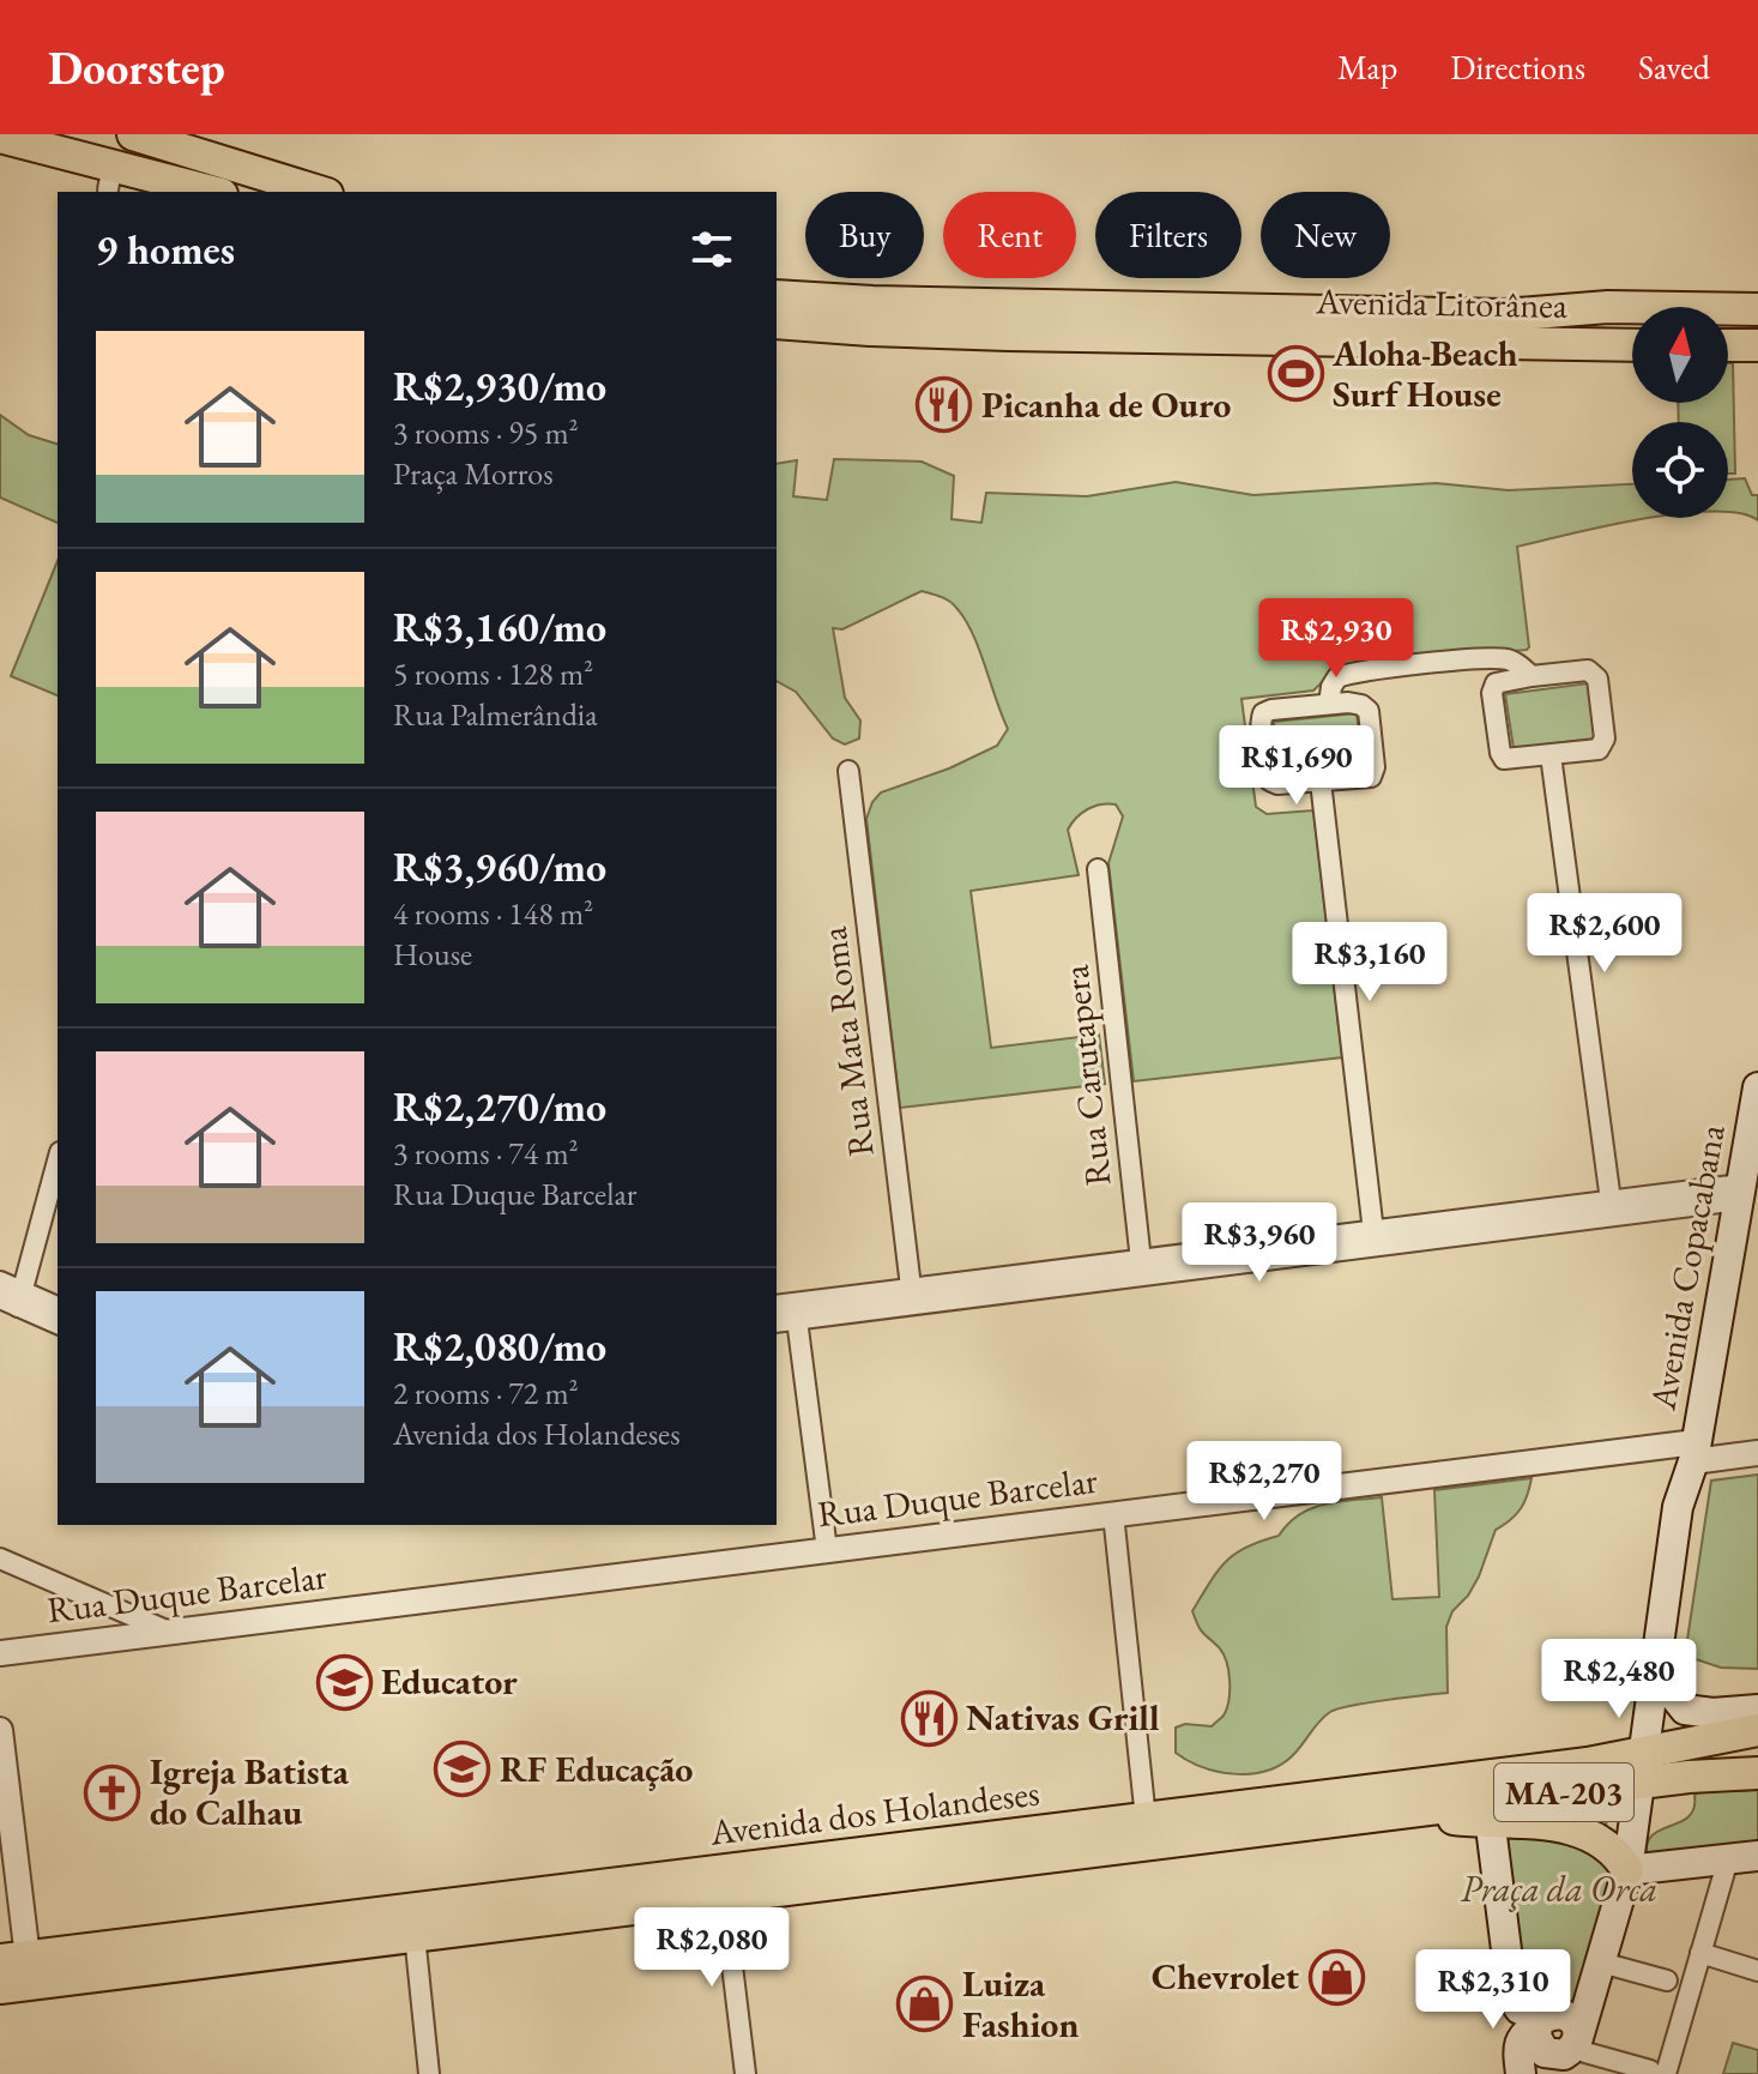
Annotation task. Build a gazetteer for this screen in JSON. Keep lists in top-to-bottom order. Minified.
{"streets":{"main road":["Avenida Litorânea","Avenida Copacabana","MA-203","Avenida dos Holandeses"],"street":["Rua Mata Roma","Rua Carutapera","Rua Duque Barcelar"]},"crossings":[["Avenida Copacabana","Rua Duque Barcelar"],["Avenida Copacabana","Avenida dos Holandeses"]],"parks":["Praça da Orca"],"places":{"sports":["Aloha Beach Surf House"],"restaurant":["Picanha de Ouro","Nativas Grill"],"school or university":["Educator","RF Educação"],"church":["Igreja Batista do Calhau"],"shop":["Chevrolet","Luiza Fashion"]},"north":"top","page":{"header":"Doorstep","nav":["Map","Directions","Saved"],"chip":["Buy","Rent","Filters","New"],"heading":"9 homes","list":[{"name":"R$2,930/mo","note":"3 rooms · 95 m² · Praça Morros"},{"name":"R$3,160/mo","note":"5 rooms · 128 m² · Rua Palmerândia"},{"name":"R$3,960/mo","note":"4 rooms · 148 m² · House"},{"name":"R$2,270/mo","note":"3 rooms · 74 m² · Rua Duque Barcelar"},{"name":"R$2,080/mo","note":"2 rooms · 72 m² · Avenida dos Holandeses"}],"price":["R$2,930","R$1,690","R$2,600","R$3,160","R$3,960","R$2,270","R$2,480","R$2,080","R$2,310"]}}
